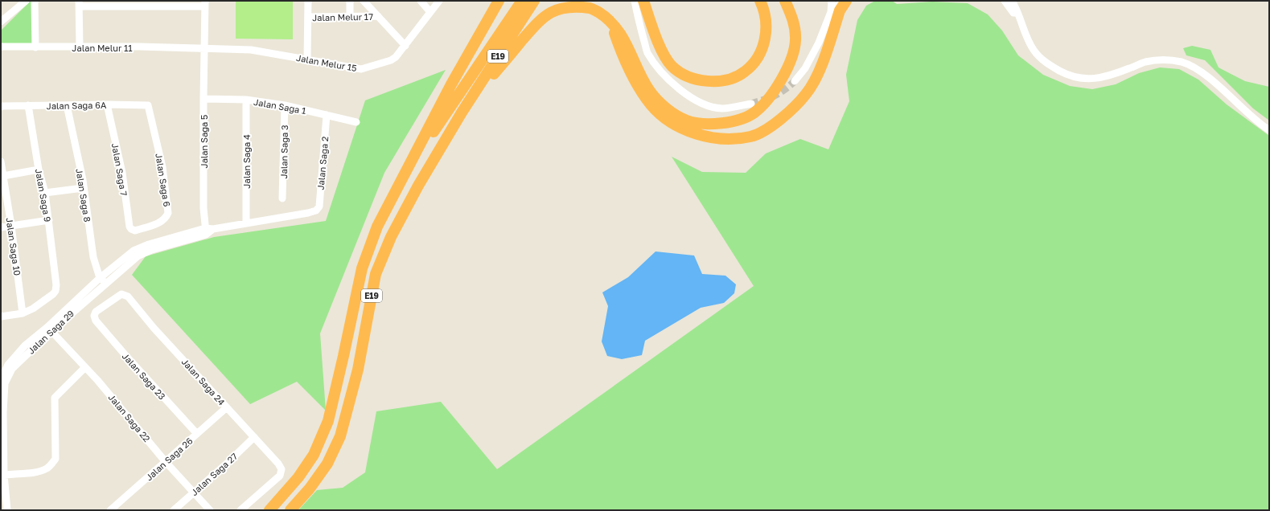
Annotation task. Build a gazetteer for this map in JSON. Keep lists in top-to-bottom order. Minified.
{"streets":{"highway":["E19"],"street":["Jalan Melur 17","Jalan Melur 11","Jalan Melur 15","Jalan Saga 6A","Jalan Saga 1","Jalan Saga 5","Jalan Saga 3","Jalan Saga 4","Jalan Saga 2","Jalan Saga 7","Jalan Saga 6","Jalan Saga 9","Jalan Saga 8","Jalan Saga 10","Jalan Saga 29","Jalan Saga 23","Jalan Saga 24","Jalan Saga 22","Jalan Saga 26","Jalan Saga 27"]},"crossings":[["Jalan Melur 11","Jalan Melur 15"],["Jalan Melur 11","Jalan Saga 5"],["Jalan Melur 15","Jalan Saga 5"],["Jalan Saga 6A","Jalan Saga 7"],["Jalan Saga 6A","Jalan Saga 6"],["Jalan Saga 6A","Jalan Saga 9"],["Jalan Saga 6A","Jalan Saga 8"],["Jalan Saga 1","Jalan Saga 5"],["Jalan Saga 1","Jalan Saga 3"],["Jalan Saga 1","Jalan Saga 4"],["Jalan Saga 1","Jalan Saga 2"],["Jalan Saga 5","Jalan Saga 29"],["Jalan Saga 4","Jalan Saga 29"],["Jalan Saga 2","Jalan Saga 29"],["Jalan Saga 7","Jalan Saga 6"],["Jalan Saga 9","Jalan Saga 10"],["Jalan Saga 8","Jalan Saga 29"],["Jalan Saga 29","Jalan Saga 22"],["Jalan Saga 23","Jalan Saga 24"],["Jalan Saga 23","Jalan Saga 26"],["Jalan Saga 24","Jalan Saga 26"],["Jalan Saga 24","Jalan Saga 27"],["Jalan Saga 22","Jalan Saga 26"],["Jalan Saga 22","Jalan Saga 27"]]}
